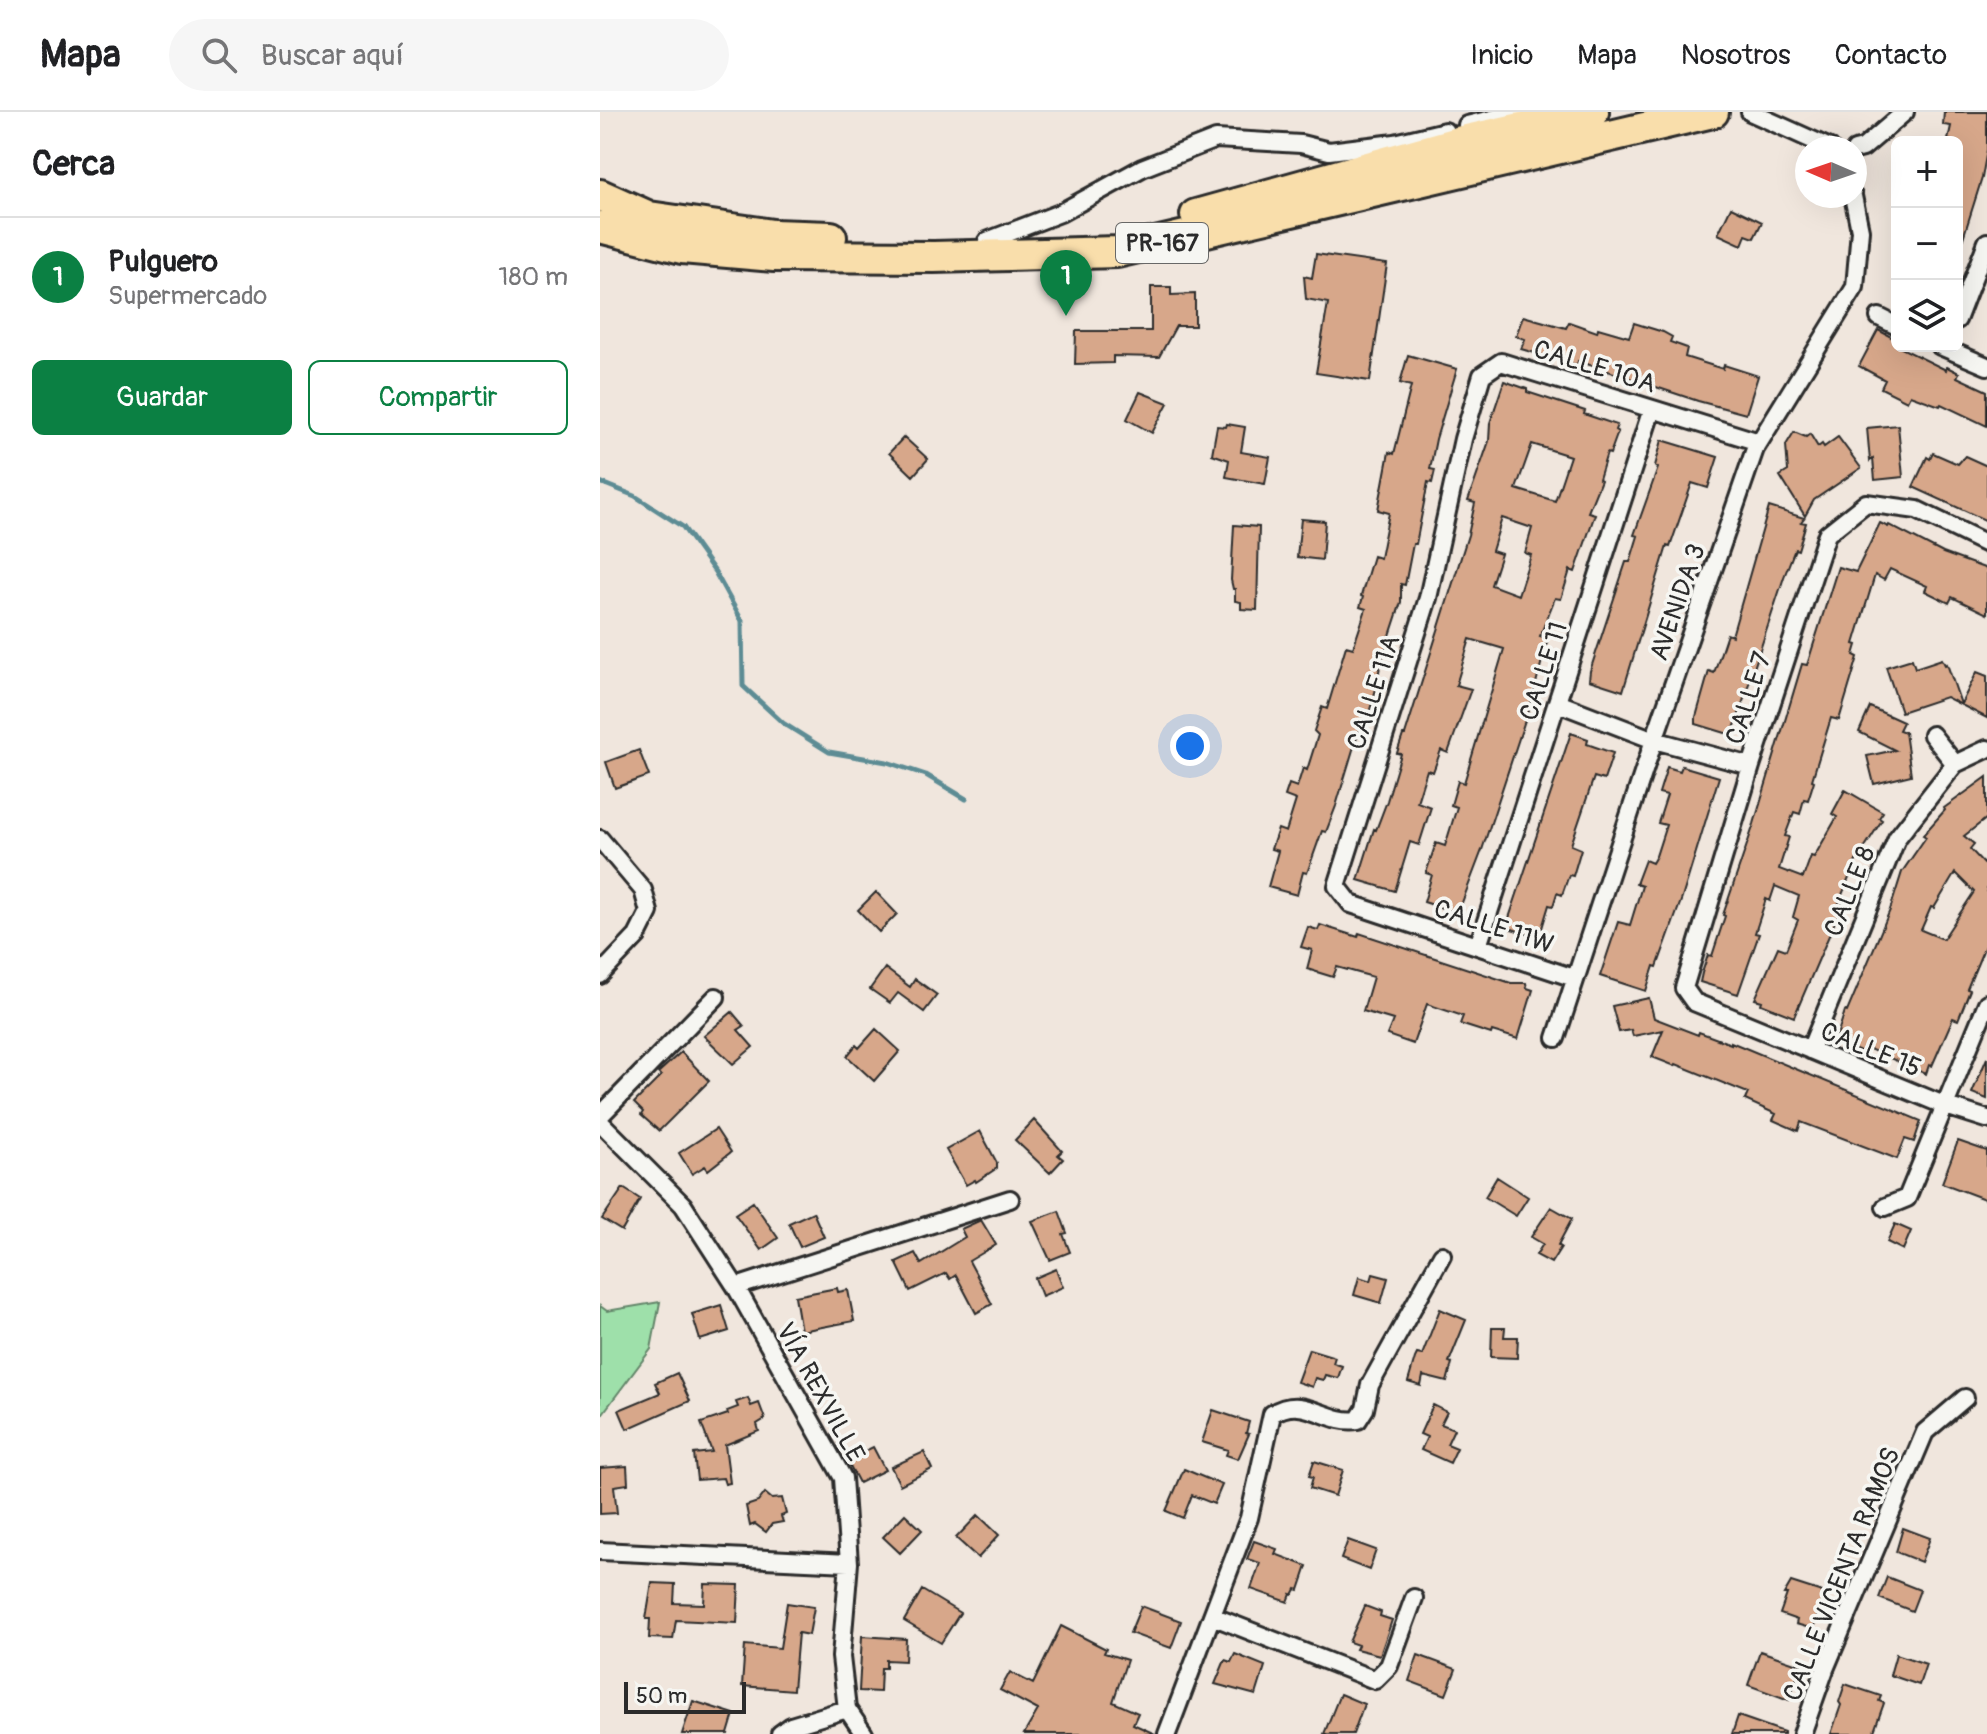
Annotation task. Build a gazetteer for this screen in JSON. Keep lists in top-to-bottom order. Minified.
{"streets":{"highway":["PR-167"],"street":["CALLE 10A","AVENIDA 3","CALLE 11","CALLE 11A","CALLE 7","CALLE 8","CALLE 11W","CALLE 15","VÍA REXVILLE","CALLE VICENTA RAMOS"]},"crossings":[["CALLE 10A","AVENIDA 3"],["CALLE 10A","CALLE 11"],["CALLE 10A","CALLE 11A"],["AVENIDA 3","CALLE 11W"],["CALLE 11","CALLE 11W"],["CALLE 11A","CALLE 11W"],["CALLE 7","CALLE 15"],["CALLE 8","CALLE 15"]],"scale_bar":"50 m","north":"left","page":{"header":"Mapa","search":"Buscar aquí","nav":["Inicio","Mapa","Nosotros","Contacto"],"heading":"Cerca","map_buttons":["+","−"],"list":[{"mark":"1","name":"Pulguero","note":"Supermercado","value":"180 m"}],"pins":"1","buttons":["Guardar","Compartir"],"scale":"50 m"}}
